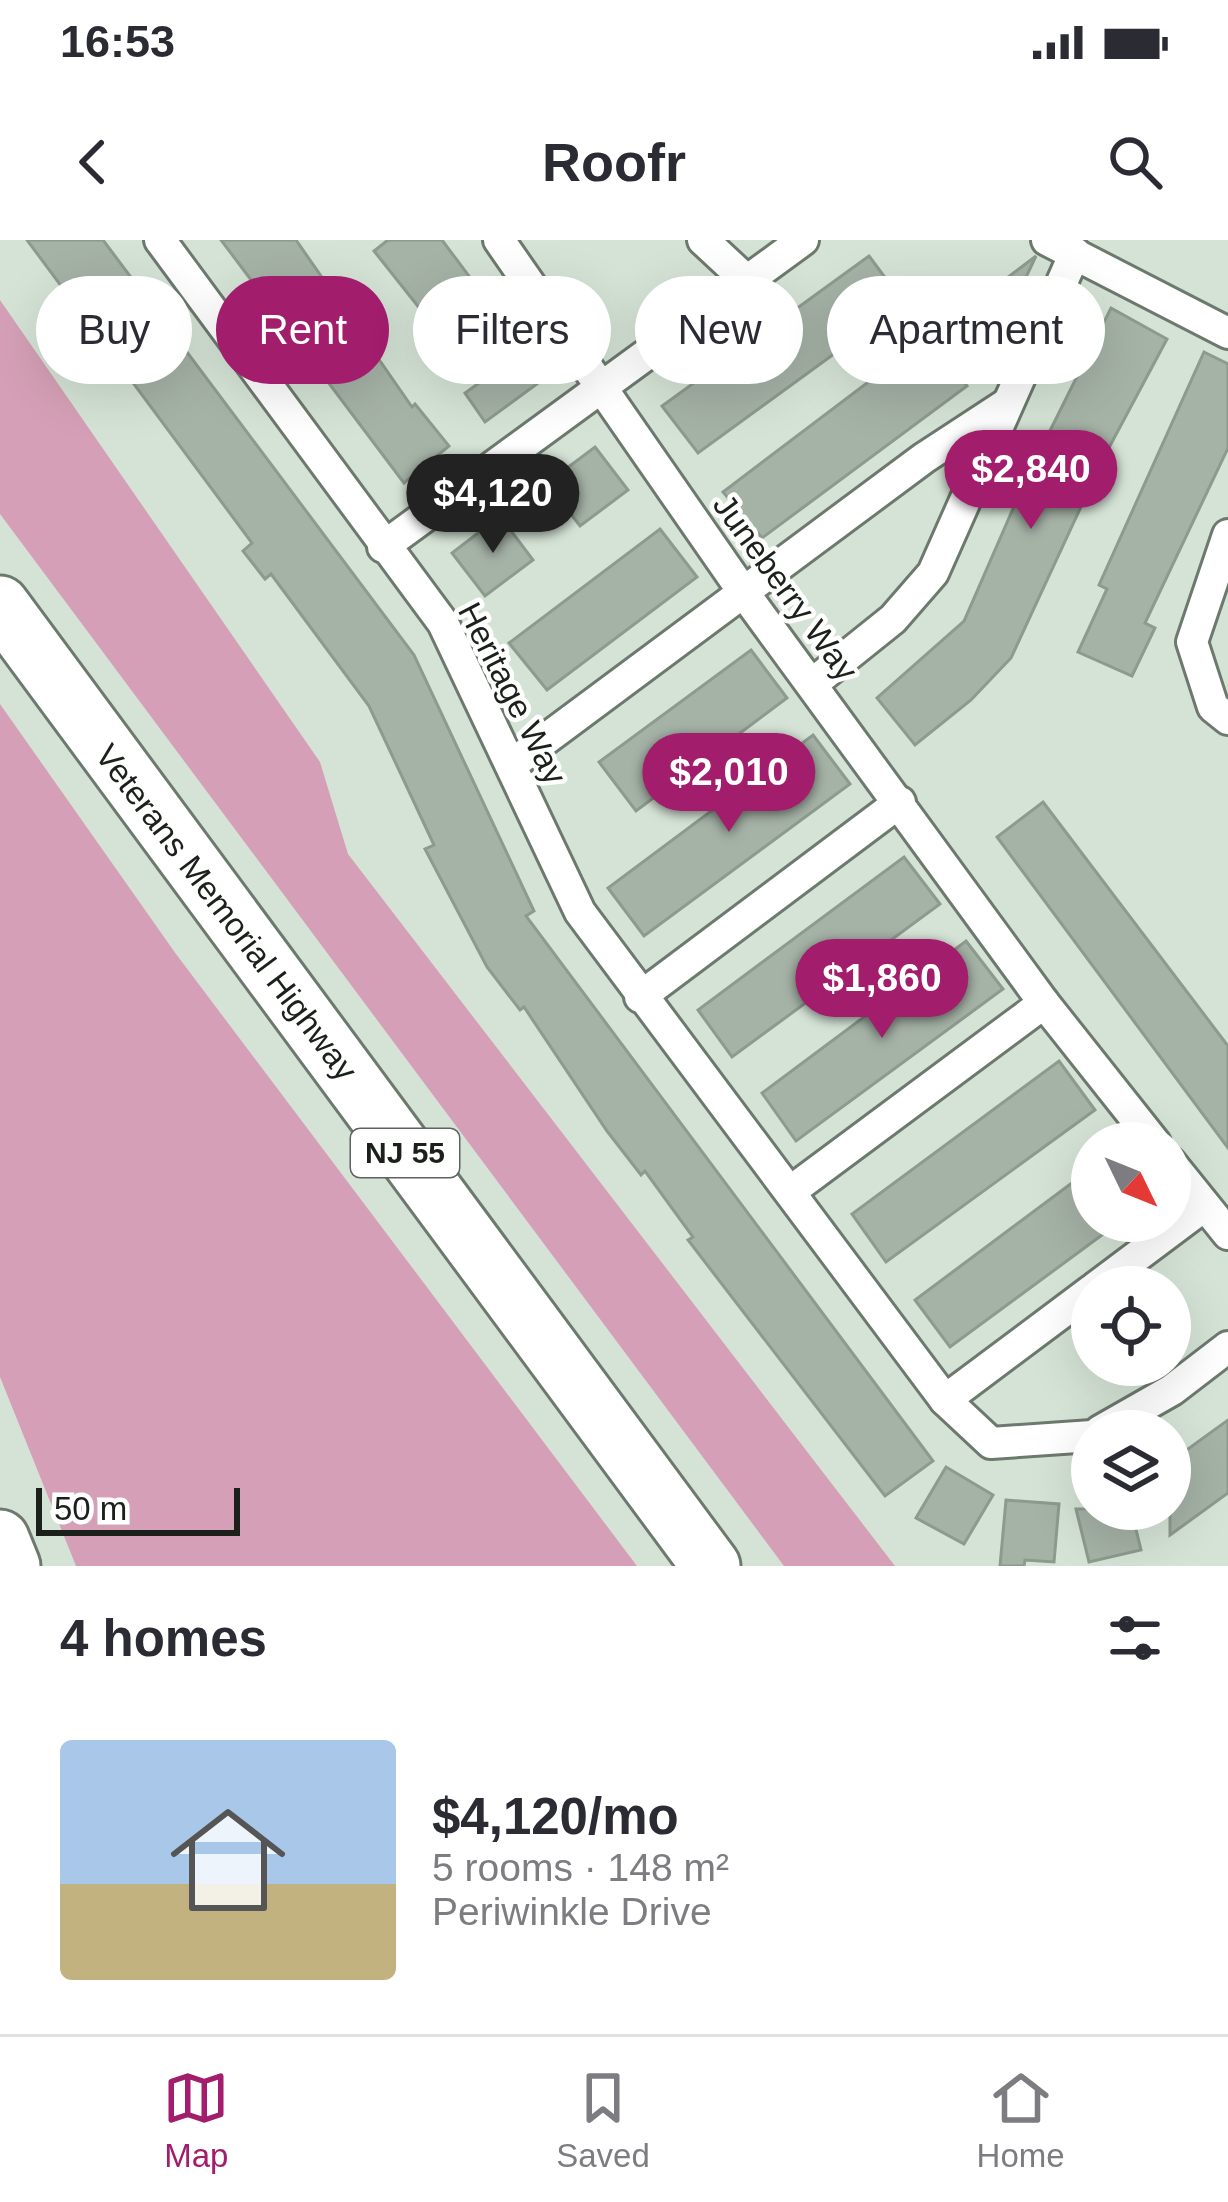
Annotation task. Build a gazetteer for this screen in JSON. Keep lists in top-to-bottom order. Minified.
{"streets":{"highway":["Veterans Memorial Highway","NJ 55"],"street":["Juneberry Way","Heritage Way"]},"scale_bar":"50 m","north":"bottom right","page":{"status":"16:53","header":"Roofr","chip":["Buy","Rent","Filters","New","Apartment"],"price":["$2,840","$4,120","$2,010","$1,860"],"scale":"50 m","heading":"4 homes","list":[{"name":"$4,120/mo","note":"5 rooms · 148 m² · Periwinkle Drive"}],"tabs":["Map","Saved","Home"]}}
